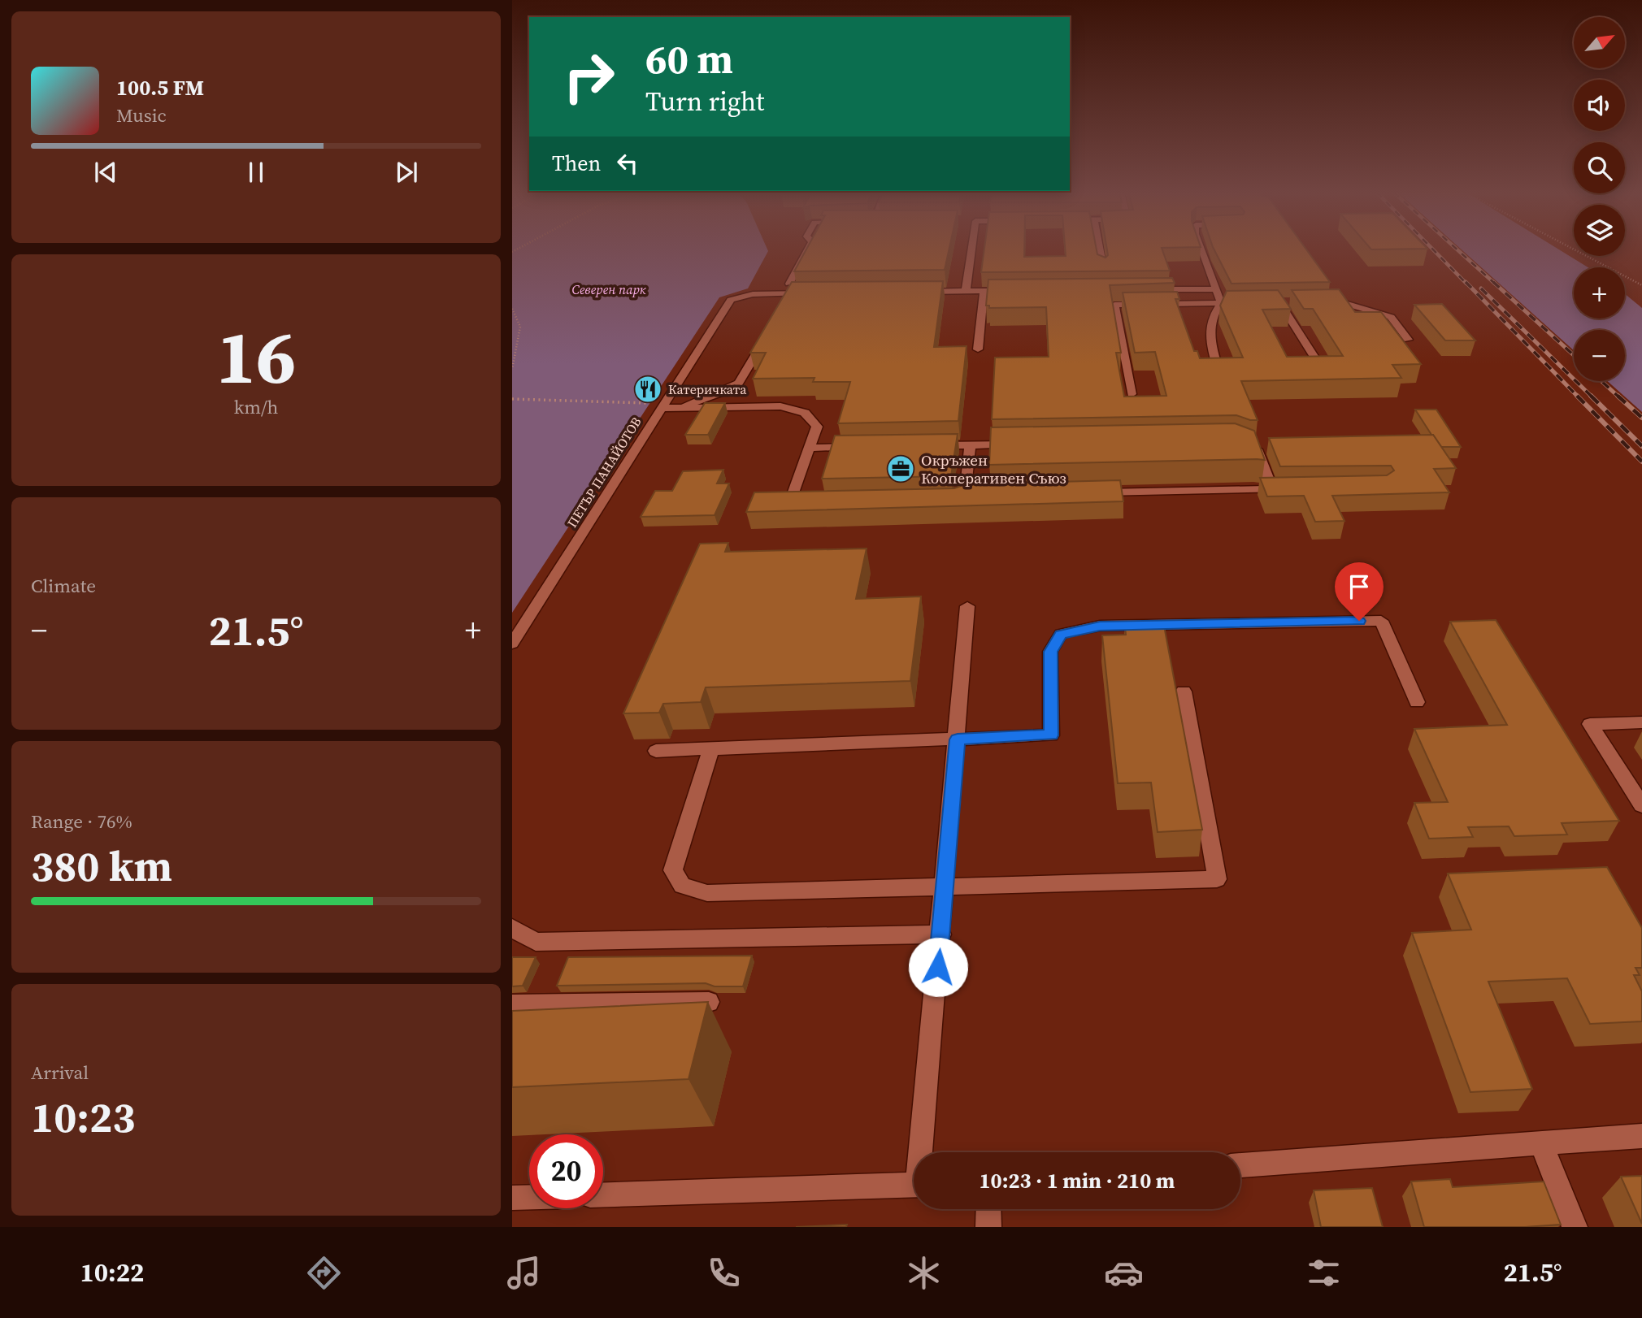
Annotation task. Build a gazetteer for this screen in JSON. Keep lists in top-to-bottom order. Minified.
{"streets":{"street":["ПЕТЪР ПАНАЙОТОВ"]},"parks":["Северен парк"],"places":{"restaurant":["Катеричката"],"office":["Окръжен Кооперативен Съюз"]},"north":"top right","page":{"map_buttons":["+","−"],"turn":["60 m","Turn right"],"song":["100.5 FM","Music"],"then":"Then","tile":[["16","km/h"],"Climate",["Range · 76%","380 km"],["Arrival","10:23"]],"heat":["−","21.5°","+"],"limit":"20","trip":"10:23 · 1 min · 210 m","tabs":["10:22","21.5°"]}}
